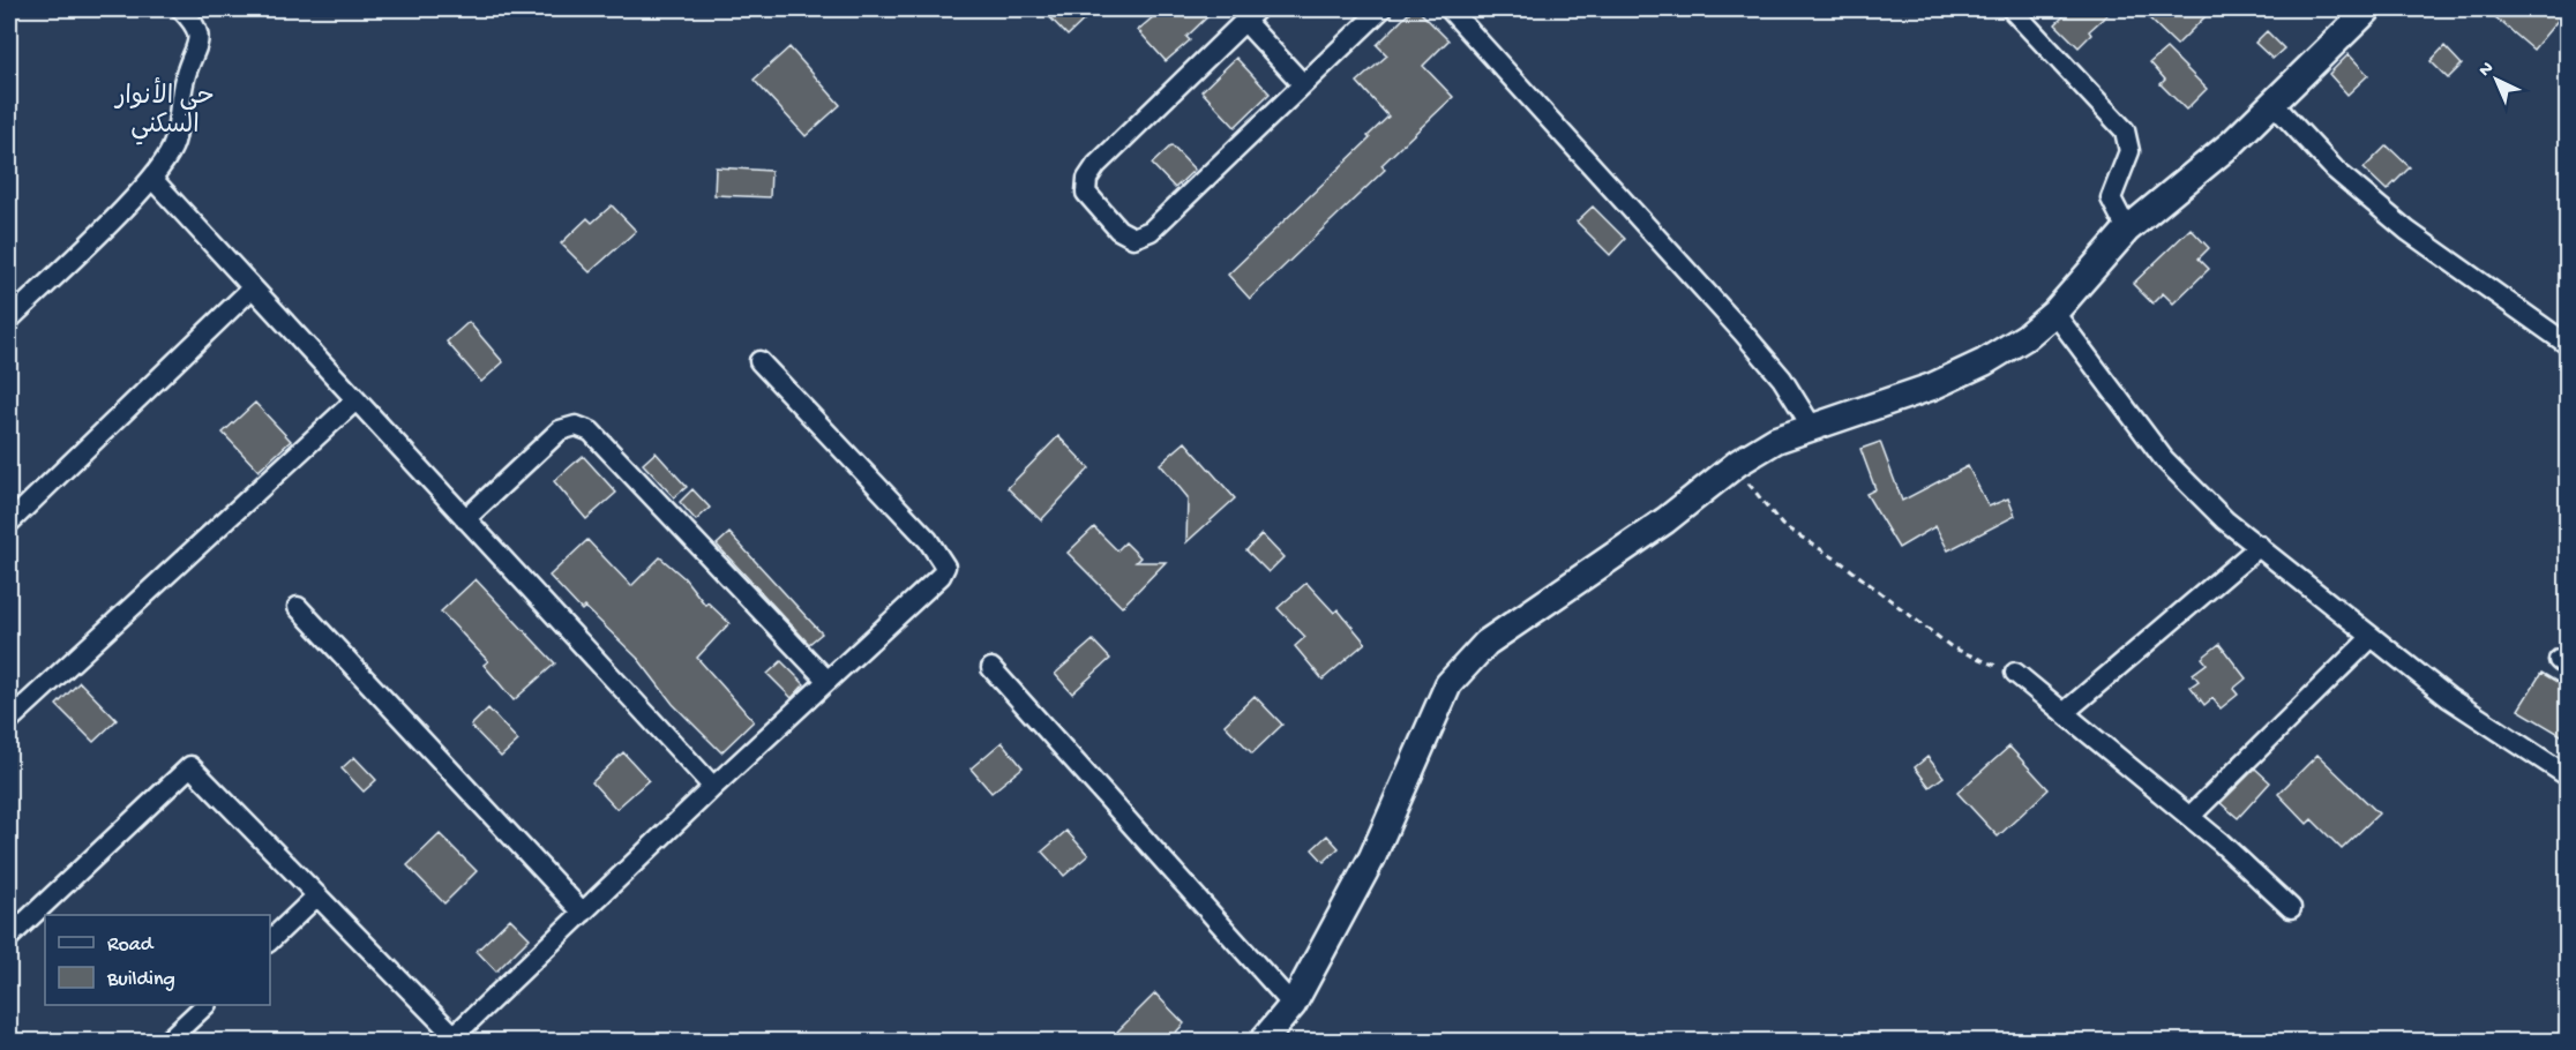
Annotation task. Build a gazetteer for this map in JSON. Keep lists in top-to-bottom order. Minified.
{"districts":["حي الأنوار السكني"],"legend":["Road","Building"],"north":"top left"}
